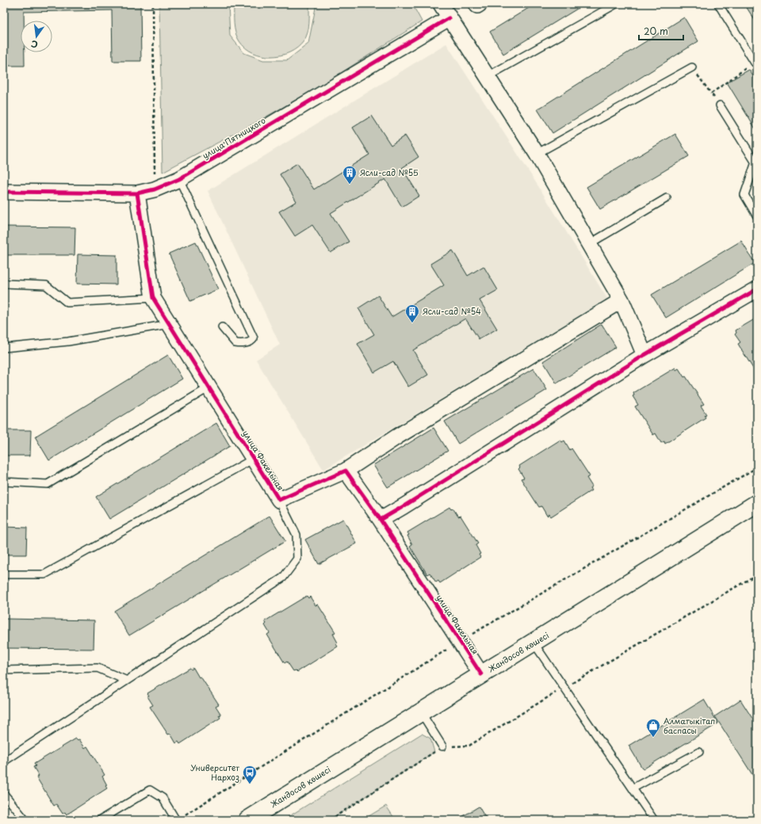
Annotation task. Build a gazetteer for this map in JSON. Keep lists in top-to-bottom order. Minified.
{"streets":{"main road":["Жандосов көшесі"],"street":["улица Пятницкого","улица Факельная"]},"crossings":[["улица Пятницкого","улица Факельная"],["улица Факельная","Жандосов көшесі"]],"places":{"building":["Ясли-сад №55","Ясли-сад №54"],"shop":["Алматыкітап баспасы"],"bus stop":["Университет Нархоз"]},"scale_bar":"20 m","north":"bottom"}
